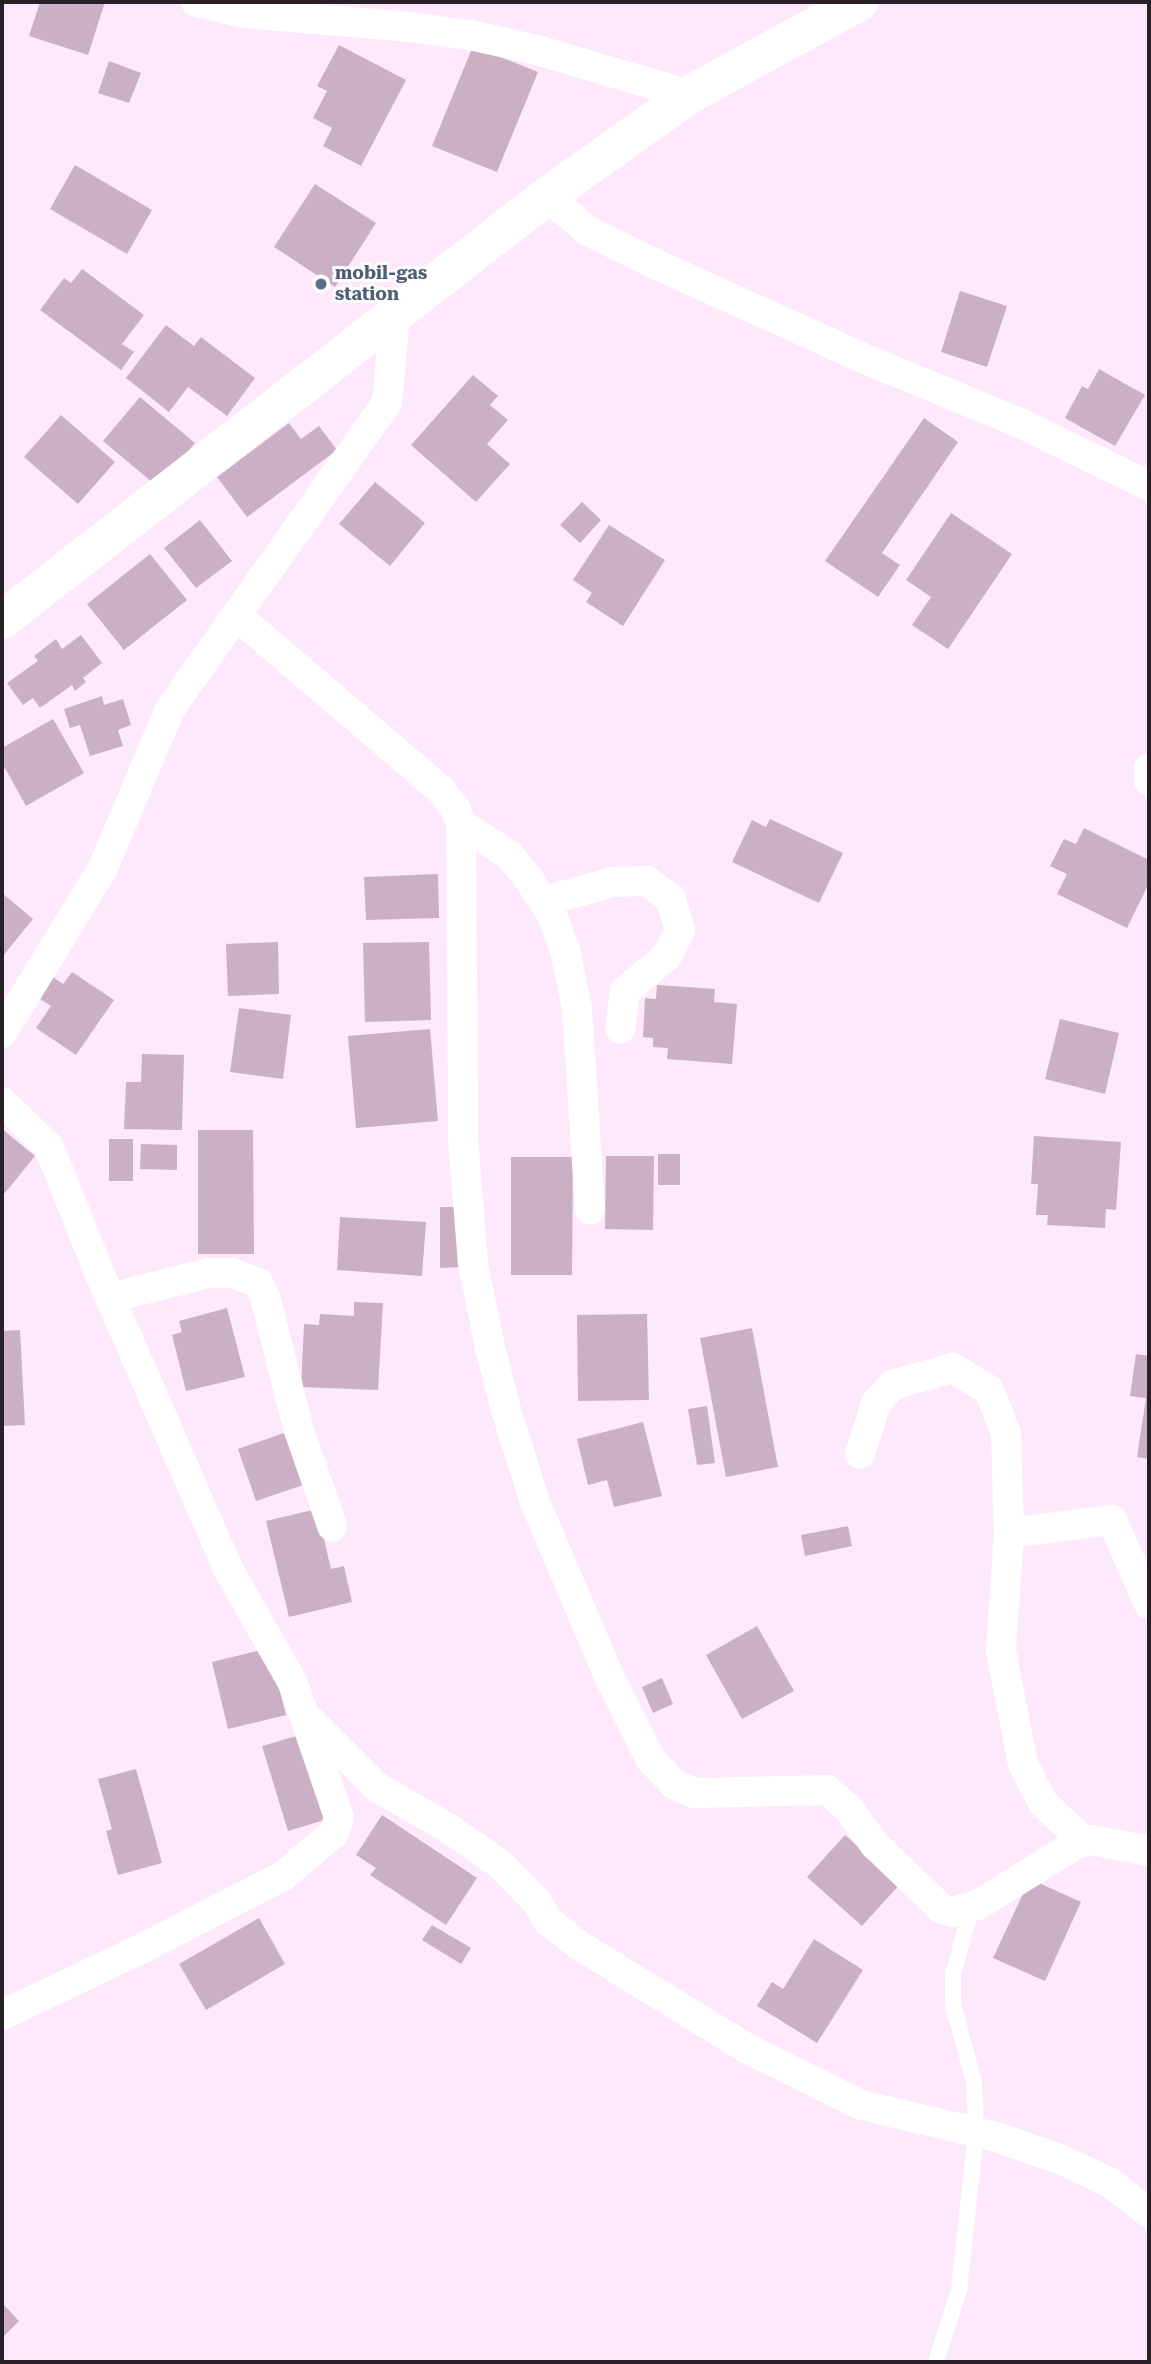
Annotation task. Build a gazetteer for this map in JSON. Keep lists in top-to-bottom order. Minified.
{"places":["mobil-gas station"]}
